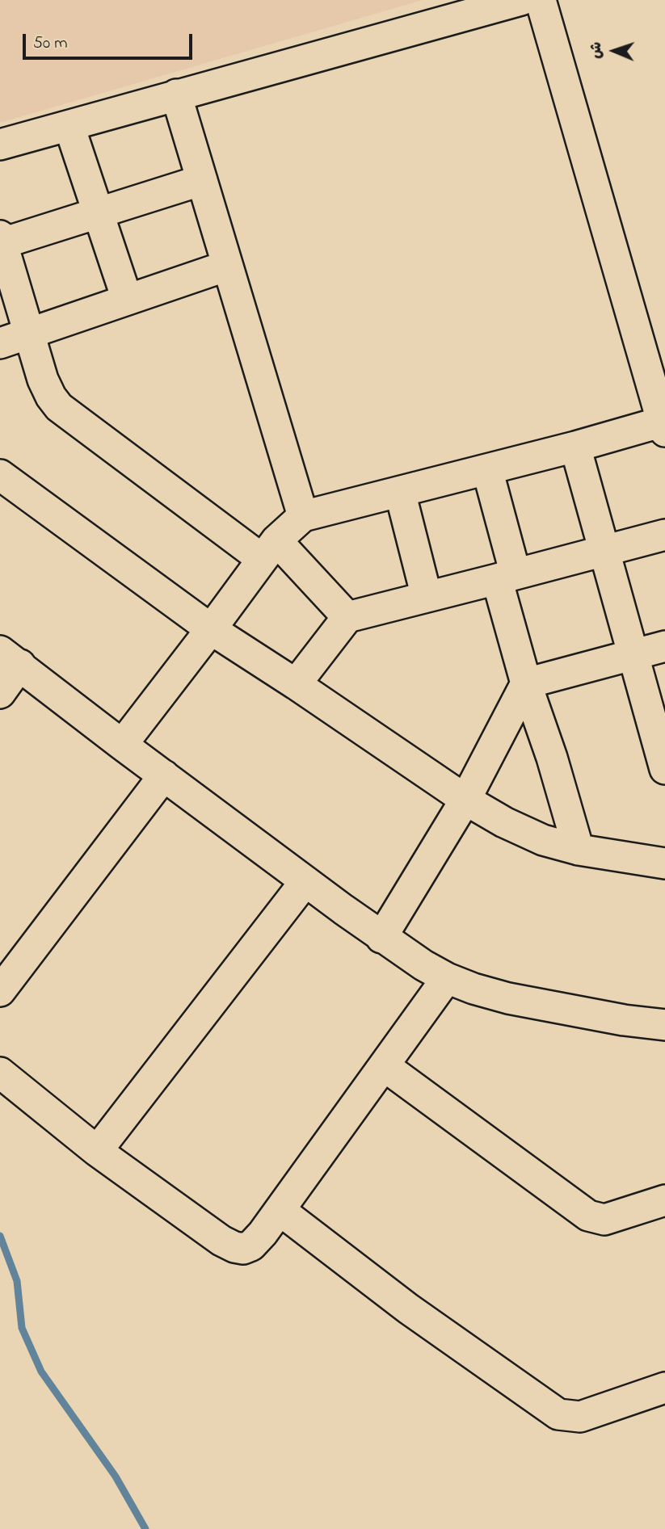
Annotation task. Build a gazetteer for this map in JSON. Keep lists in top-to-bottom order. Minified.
{"scale_bar":"50 m","north":"left"}
